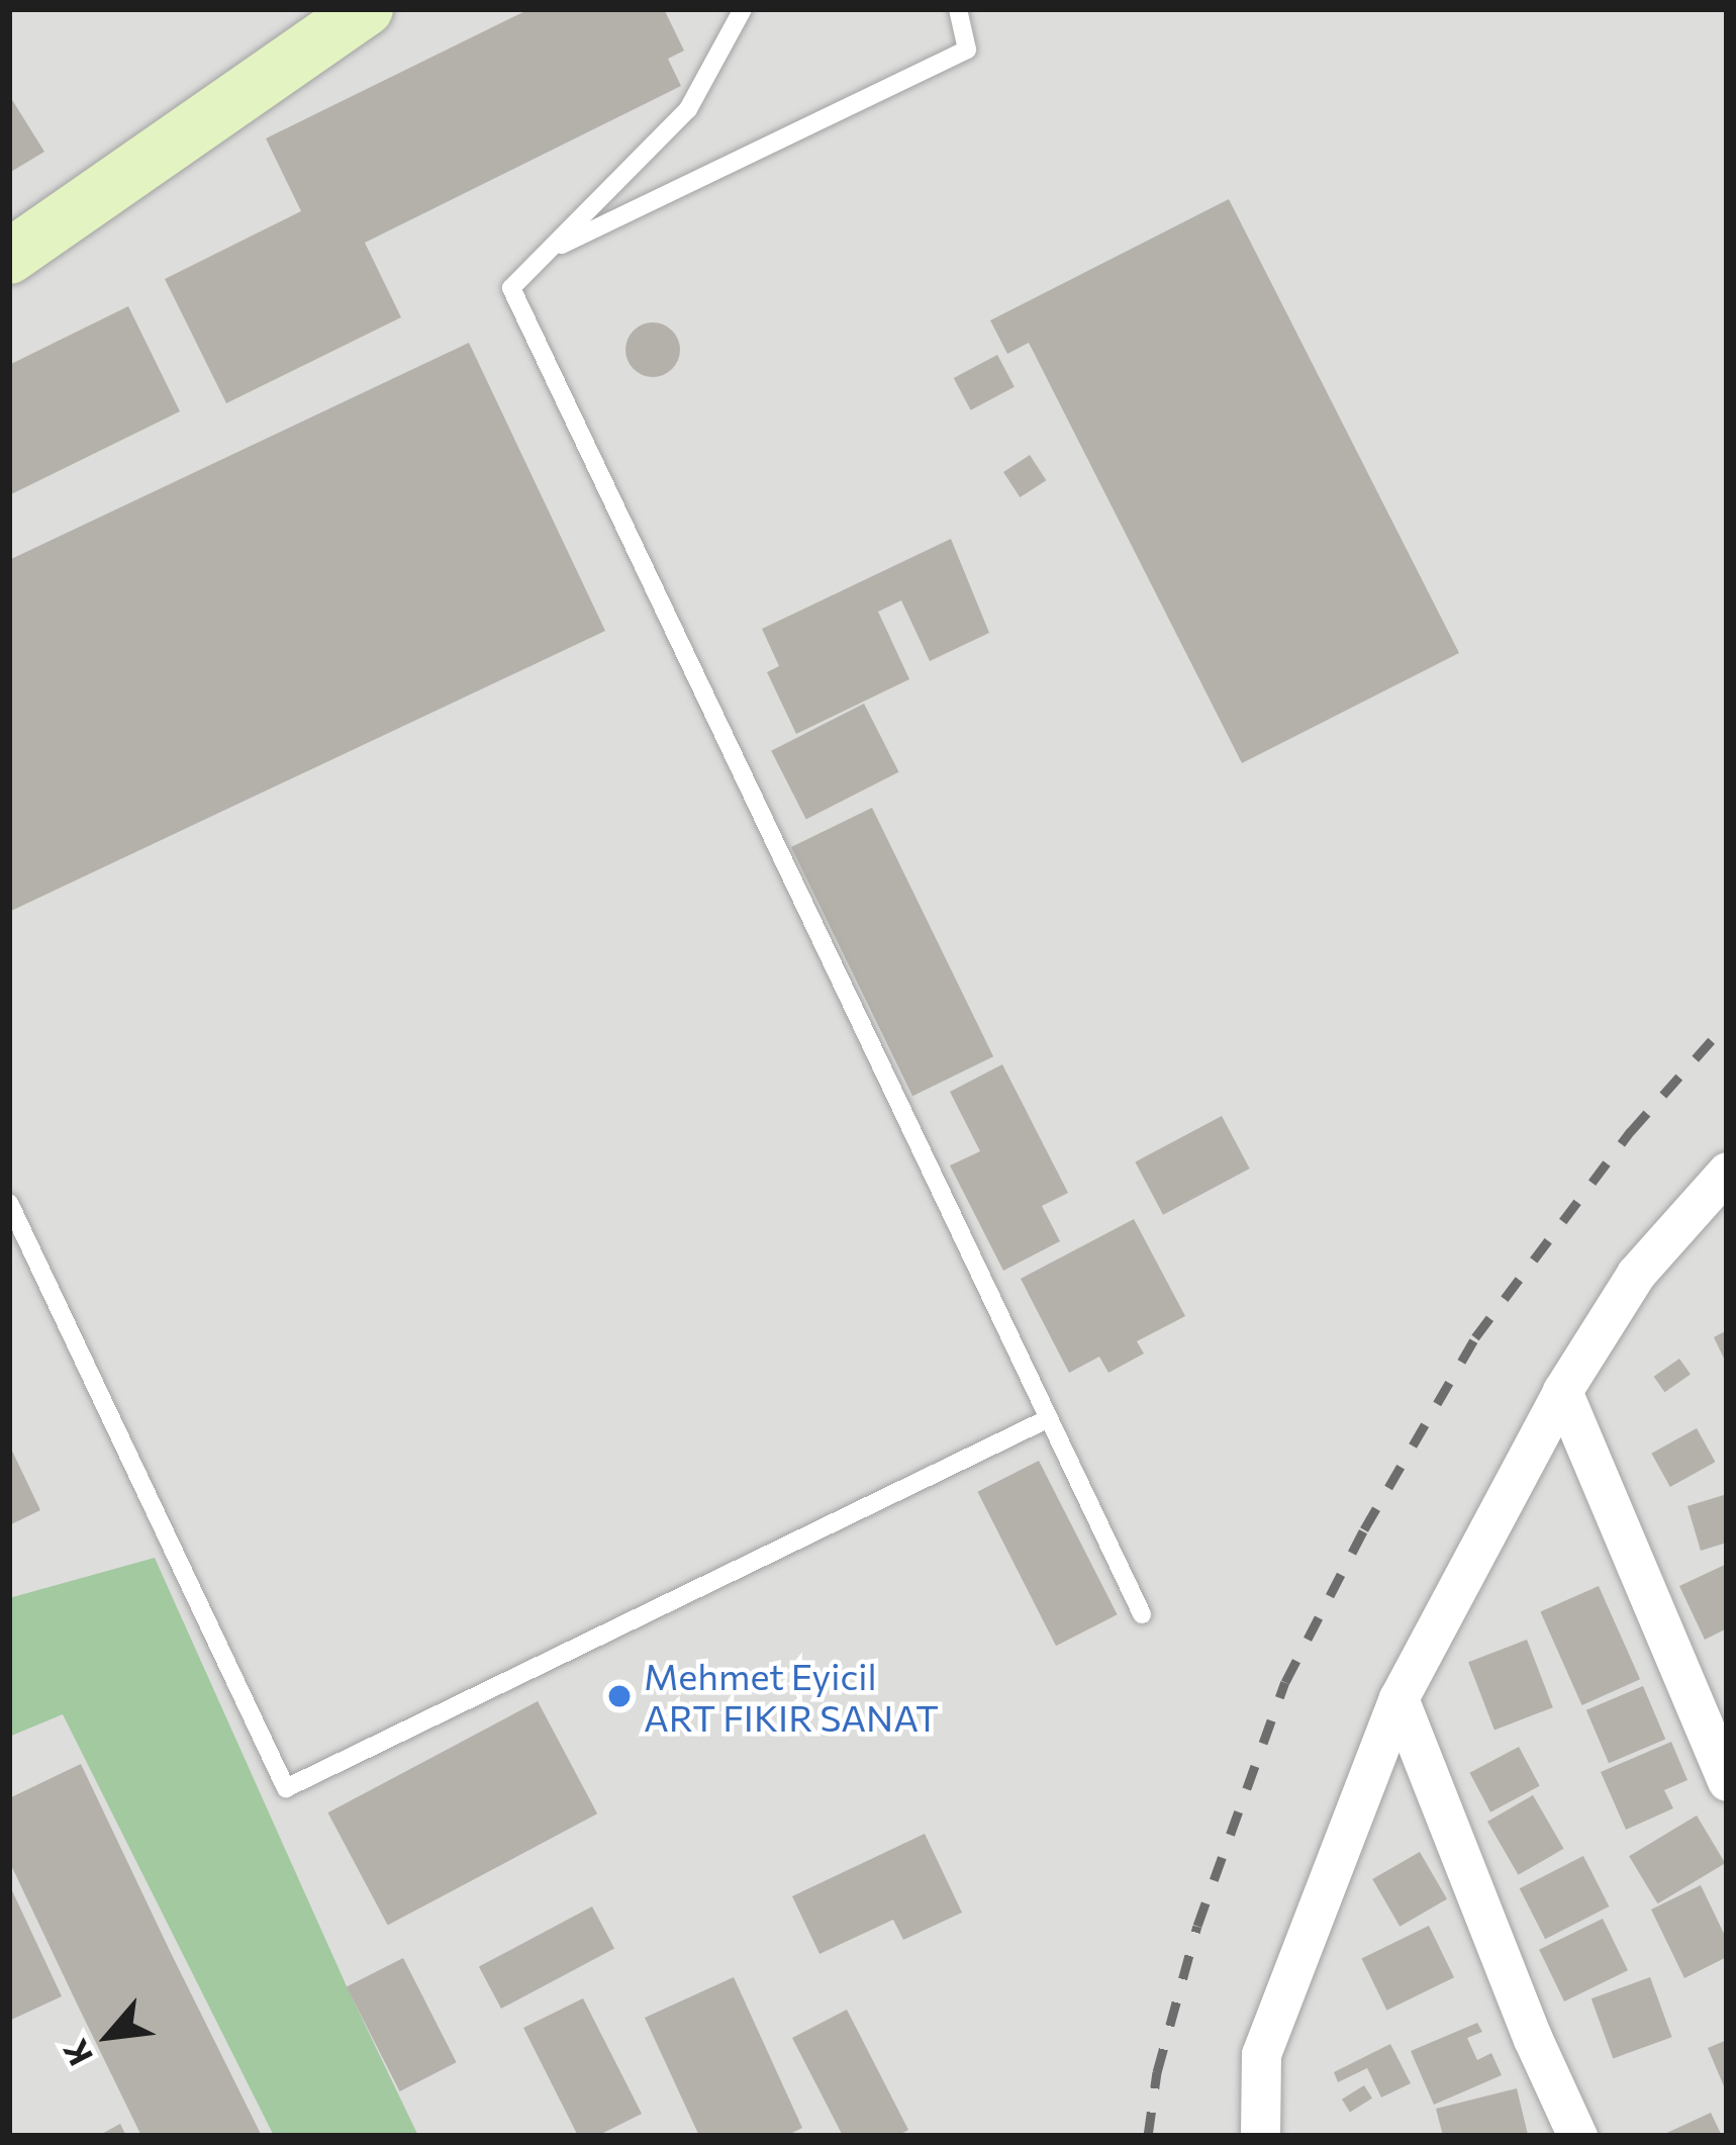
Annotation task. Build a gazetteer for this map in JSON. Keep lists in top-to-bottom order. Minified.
{"places":["Mehmet Eyicil ART FIKIR SANAT"],"north":"bottom left"}
